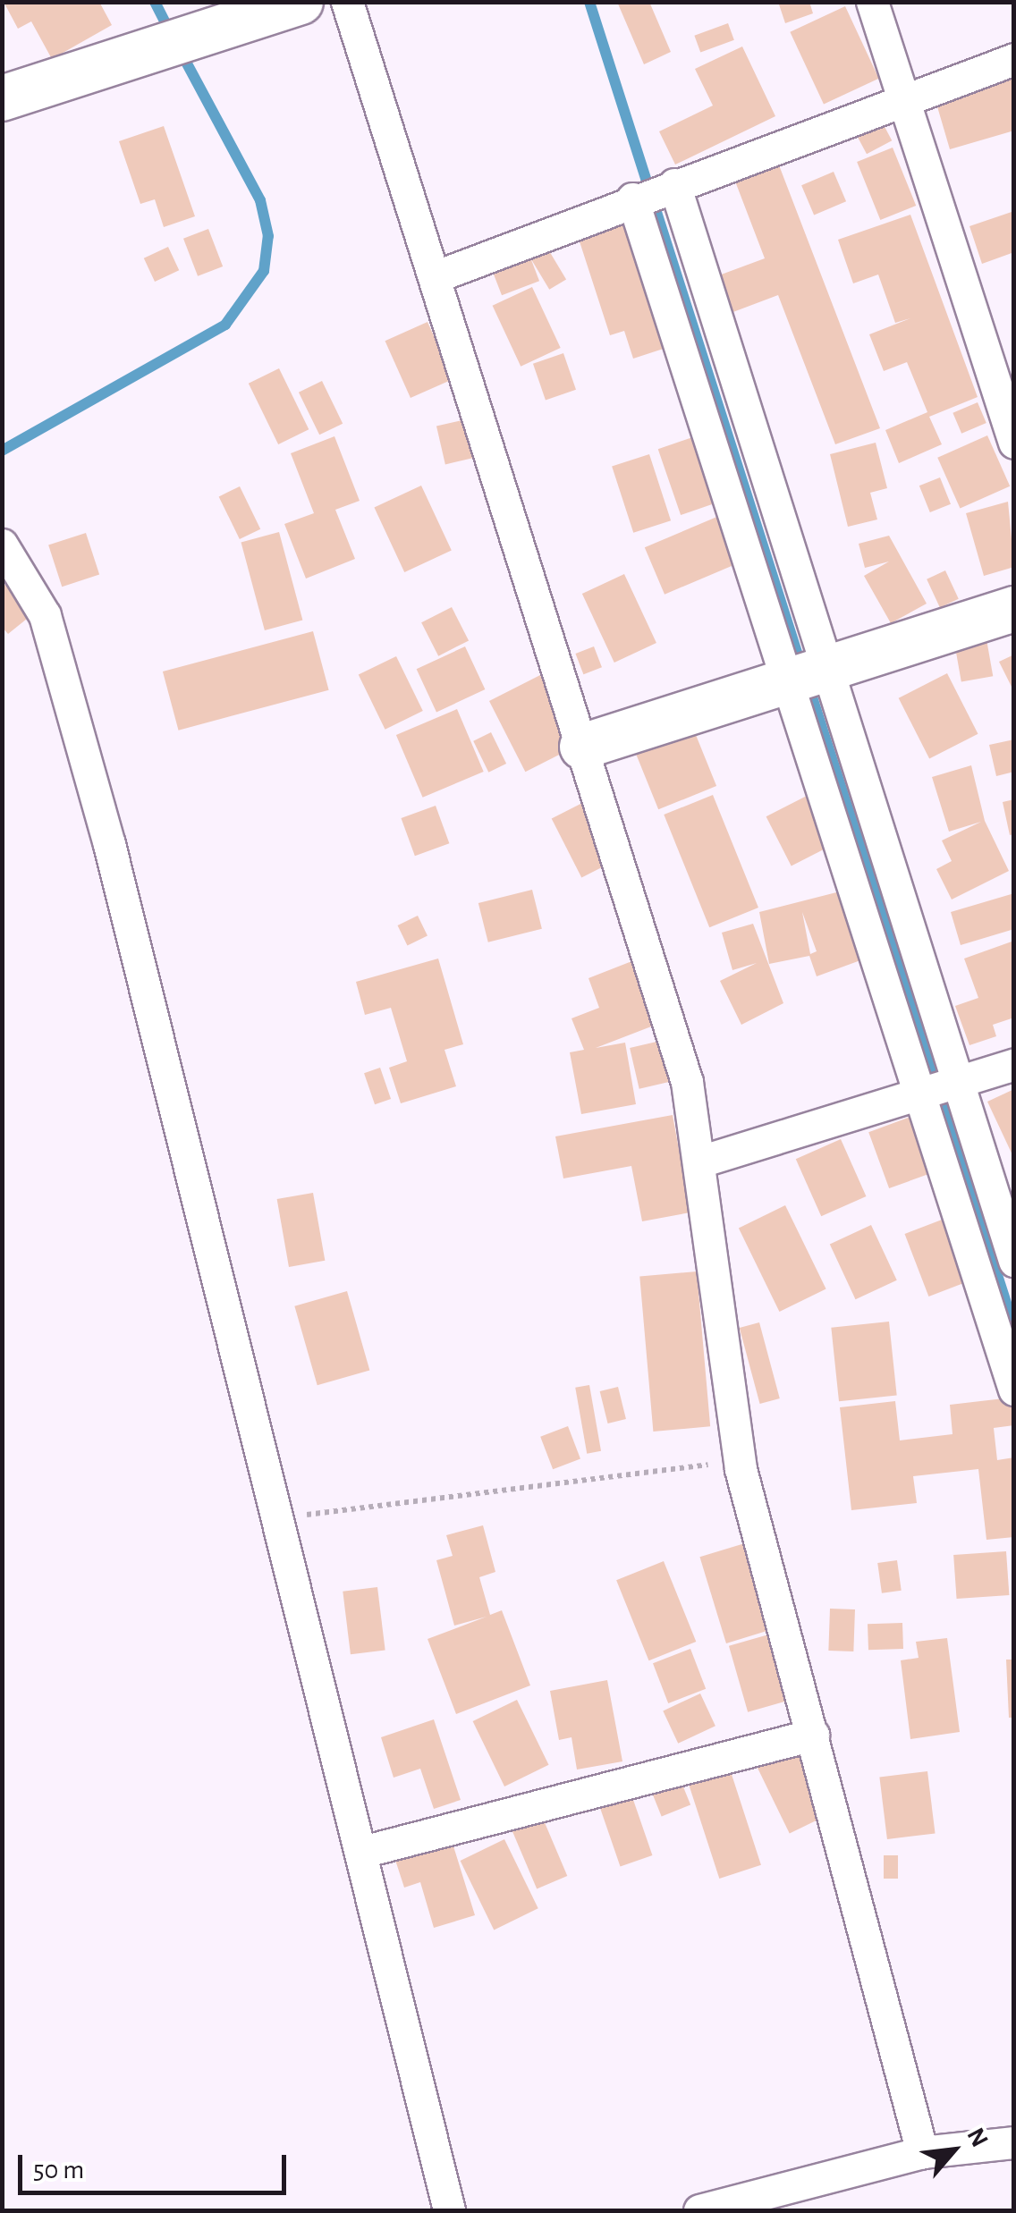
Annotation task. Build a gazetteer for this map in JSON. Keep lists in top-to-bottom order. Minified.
{"scale_bar":"50 m","north":"top right"}
